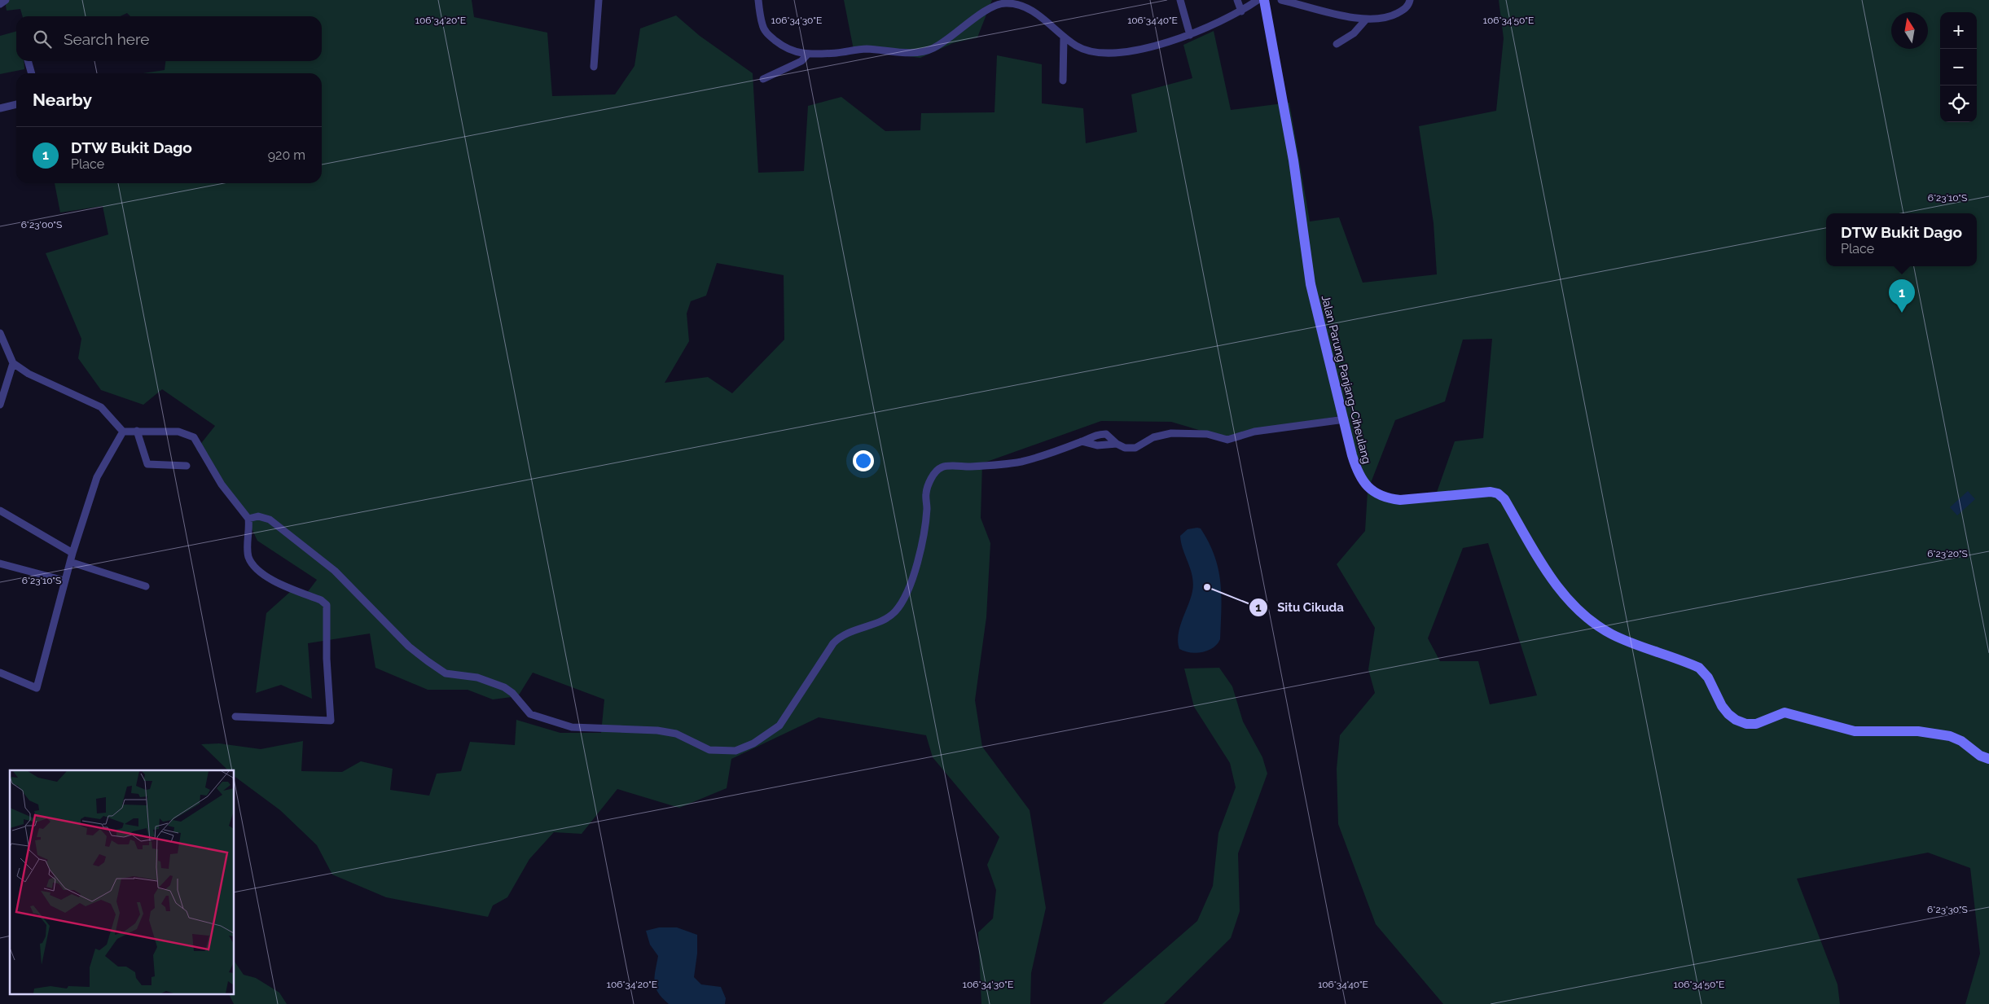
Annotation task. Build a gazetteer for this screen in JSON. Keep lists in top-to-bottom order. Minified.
{"streets":{"street":["Jalan Parung Panjang–Ciheulang"]},"places":["Situ Cikuda"],"north":"top","page":{"map_buttons":["+","−"],"search":"Search here","heading":"Nearby","list":[{"mark":"1","name":"DTW Bukit Dago","note":"Place","value":"920 m"}],"popup":["DTW Bukit Dago","Place"],"pins":"1"},"coordinates":["106°34'20\"E","106°34'30\"E","106°34'40\"E","106°34'50\"E","6°23'10\"S","6°23'00\"S","6°23'20\"S","6°23'30\"S"]}
